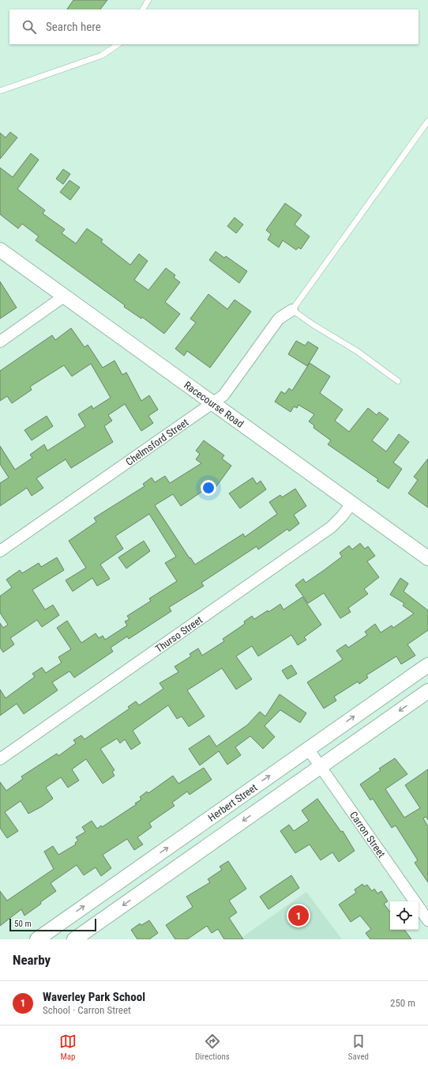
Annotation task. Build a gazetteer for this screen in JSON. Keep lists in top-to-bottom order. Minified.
{"streets":{"street":["Racecourse Road","Chelmsford Street","Thurso Street","Herbert Street","Carron Street"]},"crossings":[["Racecourse Road","Chelmsford Street"],["Racecourse Road","Thurso Street"],["Herbert Street","Carron Street"]],"scale_bar":"50 m","page":{"search":"Search here","pins":"1","scale":"50 m","heading":"Nearby","list":[{"mark":"1","name":"Waverley Park School","note":"School · Carron Street","value":"250 m"}],"nav":["Map","Directions","Saved"]}}
